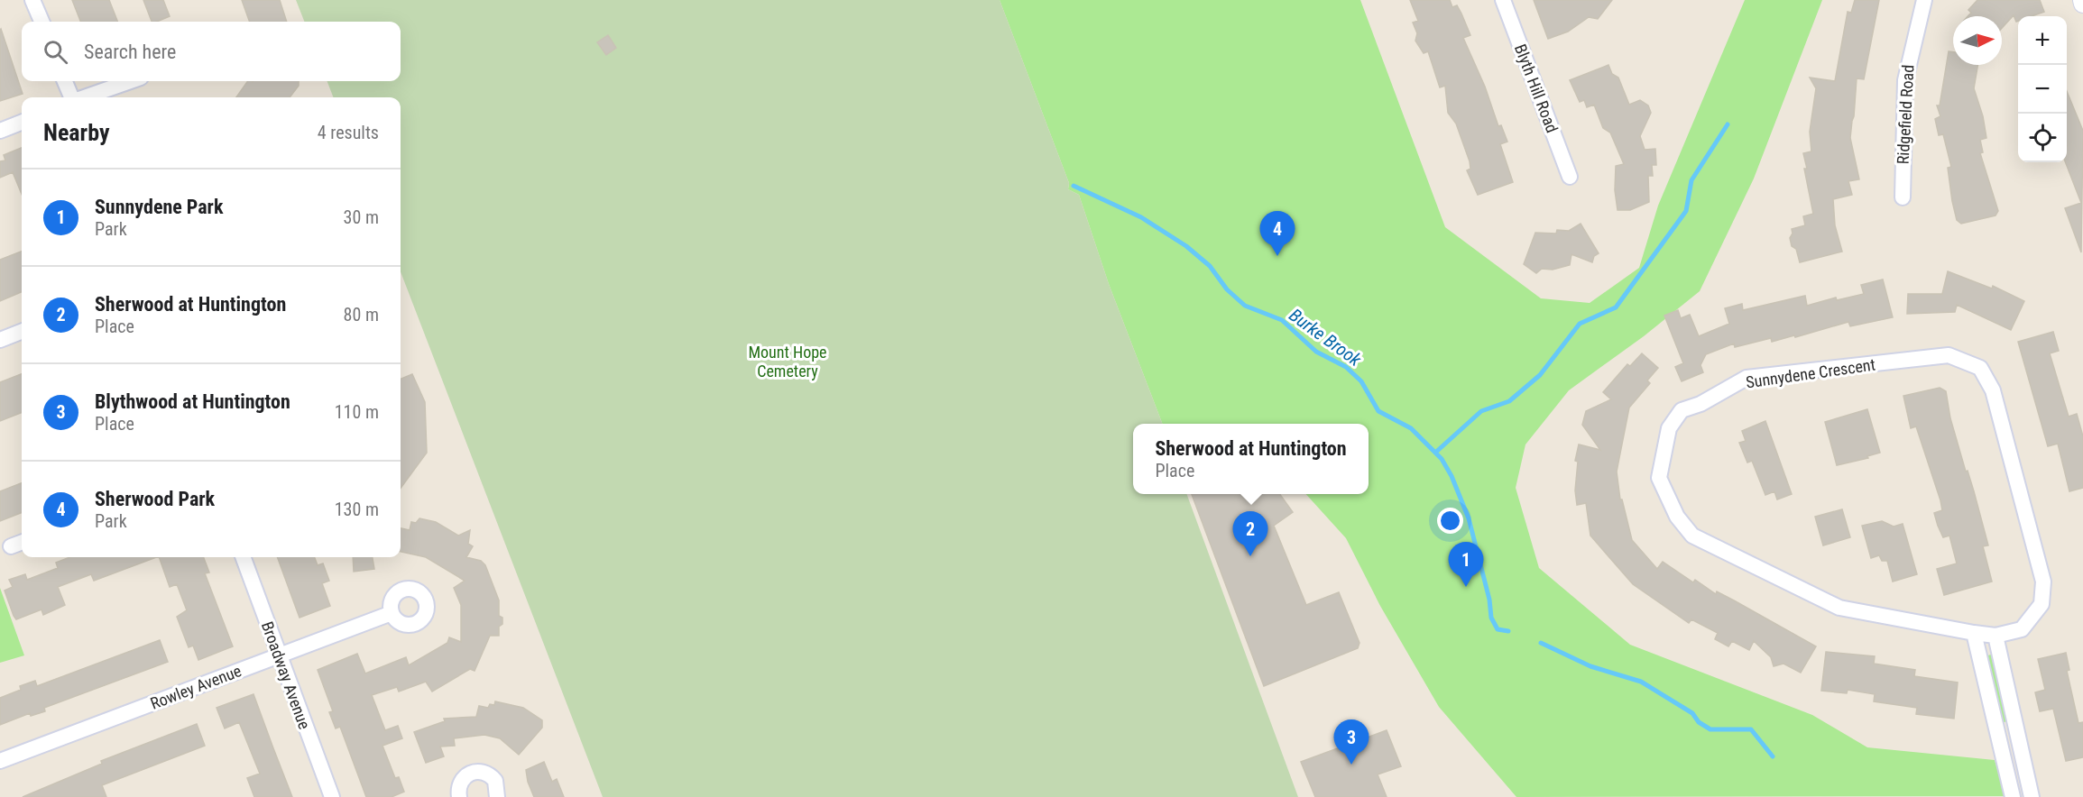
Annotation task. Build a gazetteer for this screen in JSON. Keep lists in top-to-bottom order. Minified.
{"streets":{"street":["Blyth Hill Road","Ridgefield Road","Sunnydene Crescent","Broadway Avenue","Rowley Avenue"]},"crossings":[["Broadway Avenue","Rowley Avenue"]],"water":["Burke Brook"],"parks":["Mount Hope Cemetery"],"north":"right","page":{"map_buttons":["+","−"],"search":"Search here","heading":["Nearby","4 results"],"list":[{"mark":"1","name":"Sunnydene Park","note":"Park","value":"30 m"},{"mark":"2","name":"Sherwood at Huntington","note":"Place","value":"80 m"},{"mark":"3","name":"Blythwood at Huntington","note":"Place","value":"110 m"},{"mark":"4","name":"Sherwood Park","note":"Park","value":"130 m"}],"pins":["4","2","1","3"],"popup":["Sherwood at Huntington","Place"]}}
